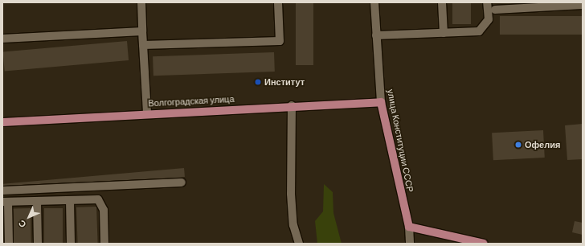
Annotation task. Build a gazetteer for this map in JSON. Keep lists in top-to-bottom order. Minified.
{"streets":{"main road":["Волгоградская улица","улица Конституции СССР"]},"crossings":[["Волгоградская улица","улица Конституции СССР"]],"places":["Институт","Офелия"],"north":"bottom left"}
